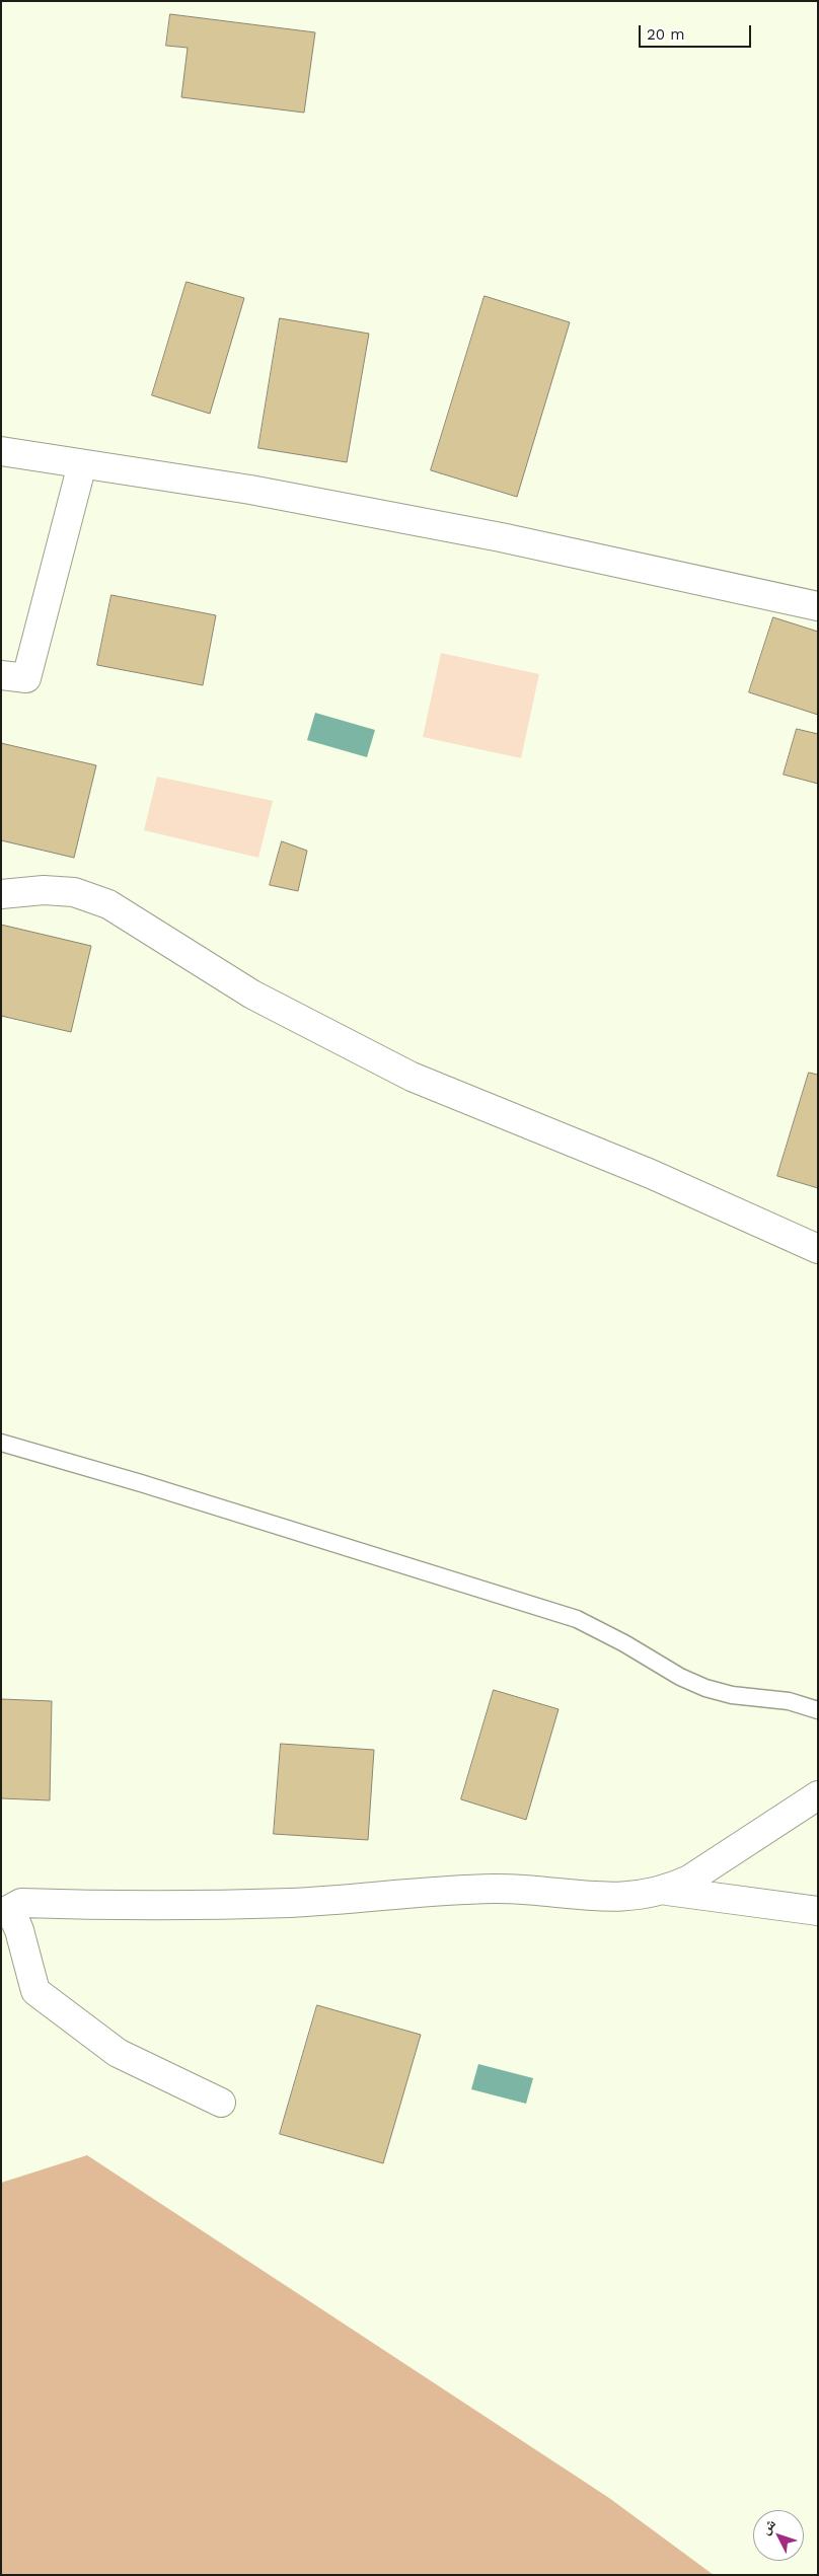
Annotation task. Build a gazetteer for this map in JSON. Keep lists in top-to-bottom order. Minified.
{"scale_bar":"20 m","north":"top left"}
